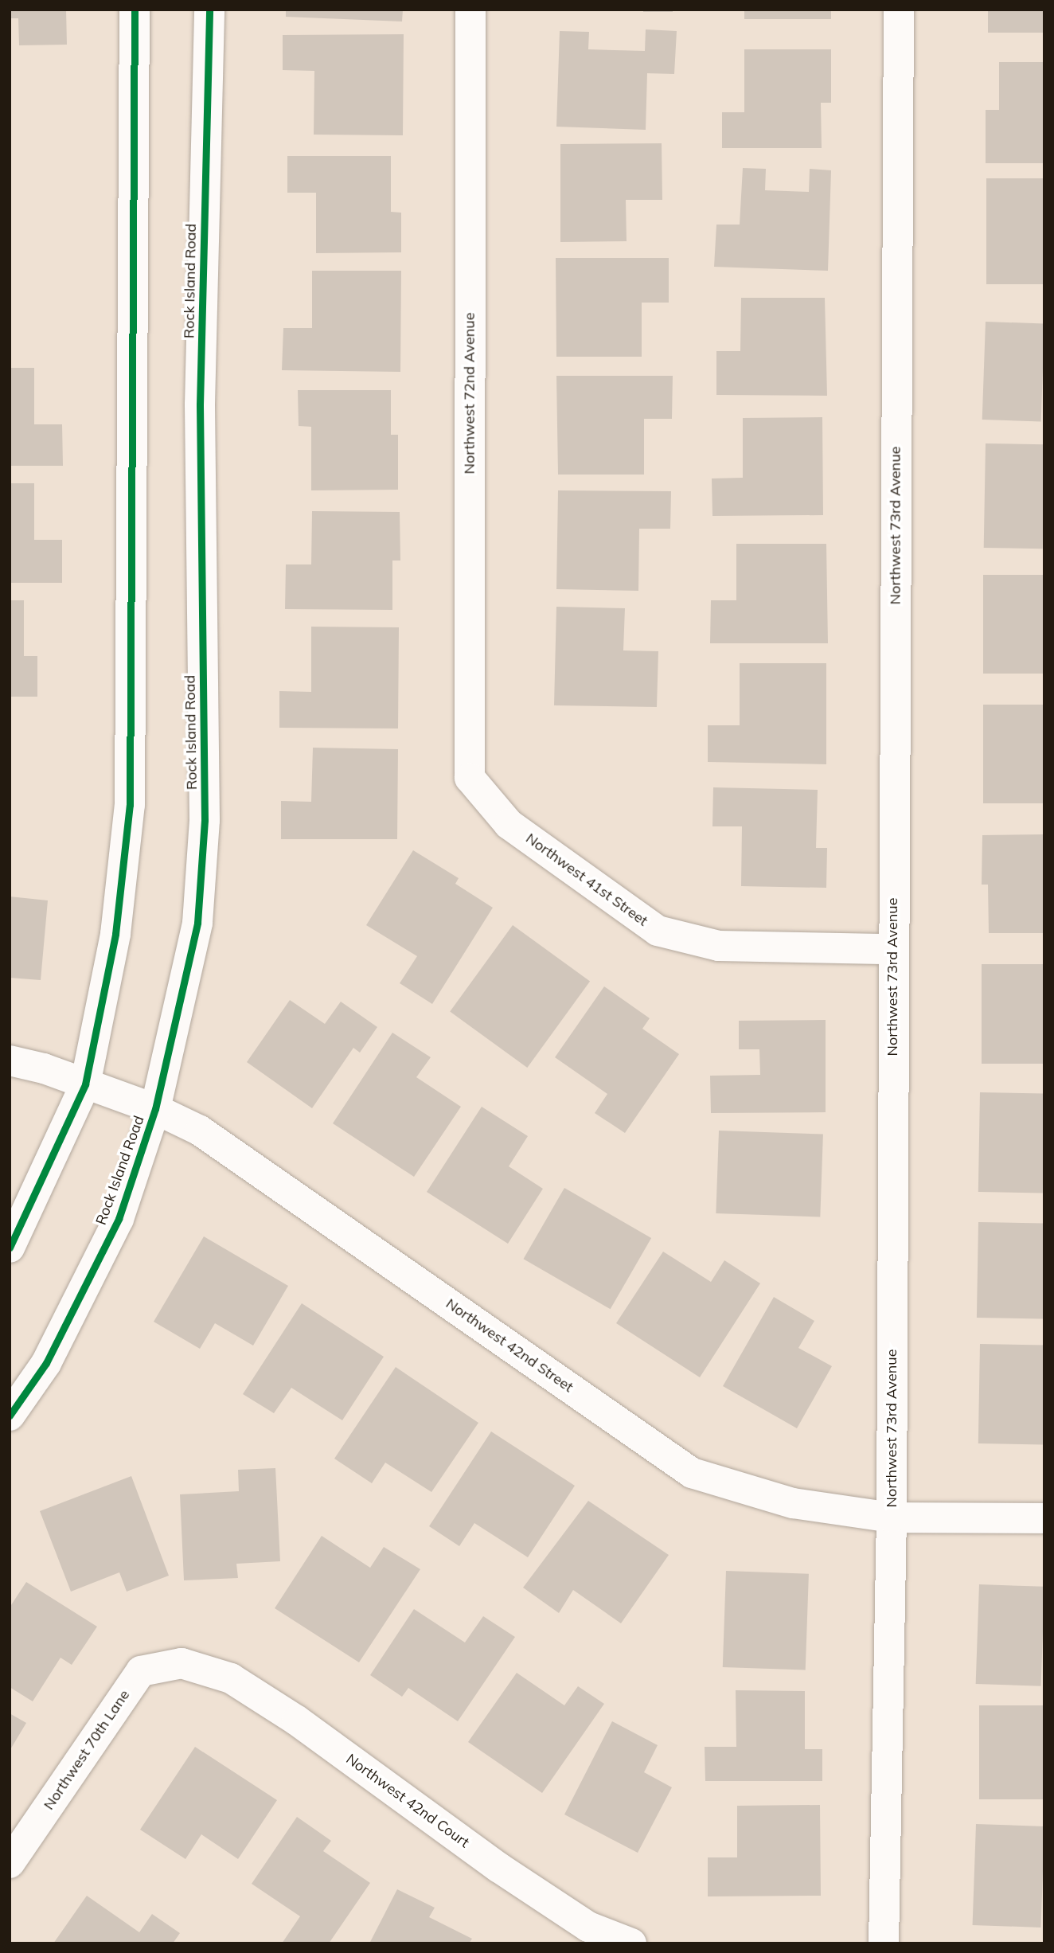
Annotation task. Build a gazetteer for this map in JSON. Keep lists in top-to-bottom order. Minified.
{"streets":{"street":["Rock Island Road","Northwest 72nd Avenue","Northwest 73rd Avenue","Northwest 41st Street","Northwest 42nd Street","Northwest 70th Lane","Northwest 42nd Court"]},"crossings":[["Rock Island Road","Northwest 42nd Street"],["Northwest 72nd Avenue","Northwest 41st Street"],["Northwest 73rd Avenue","Northwest 41st Street"],["Northwest 73rd Avenue","Northwest 42nd Street"],["Northwest 70th Lane","Northwest 42nd Court"]]}
